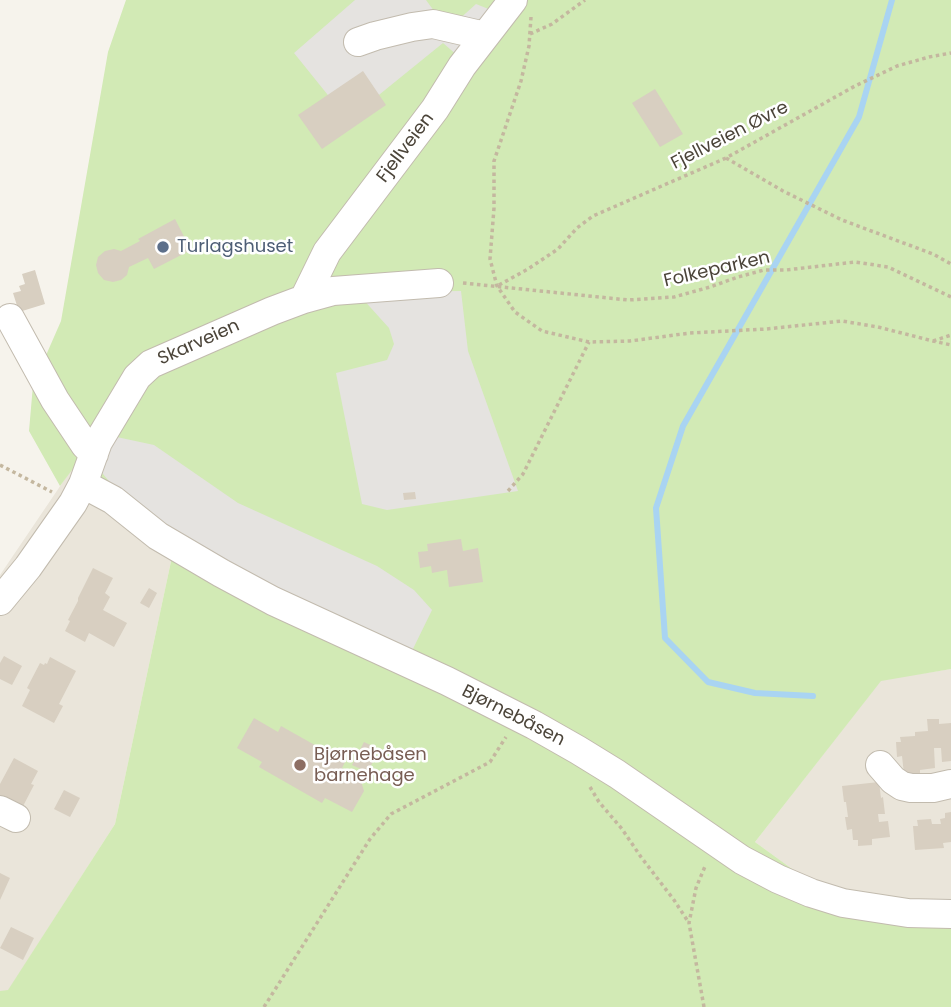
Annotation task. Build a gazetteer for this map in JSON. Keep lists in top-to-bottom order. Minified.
{"streets":{"street":["Fjellveien","Skarveien","Bjørnebåsen"],"path":["Fjellveien Øvre","Folkeparken"]},"crossings":[["Fjellveien Øvre","Folkeparken"],["Fjellveien","Skarveien"],["Folkeparken","Skarveien"],["Skarveien","Bjørnebåsen"]],"places":["Turlagshuset","Bjørnebåsen barnehage"]}
